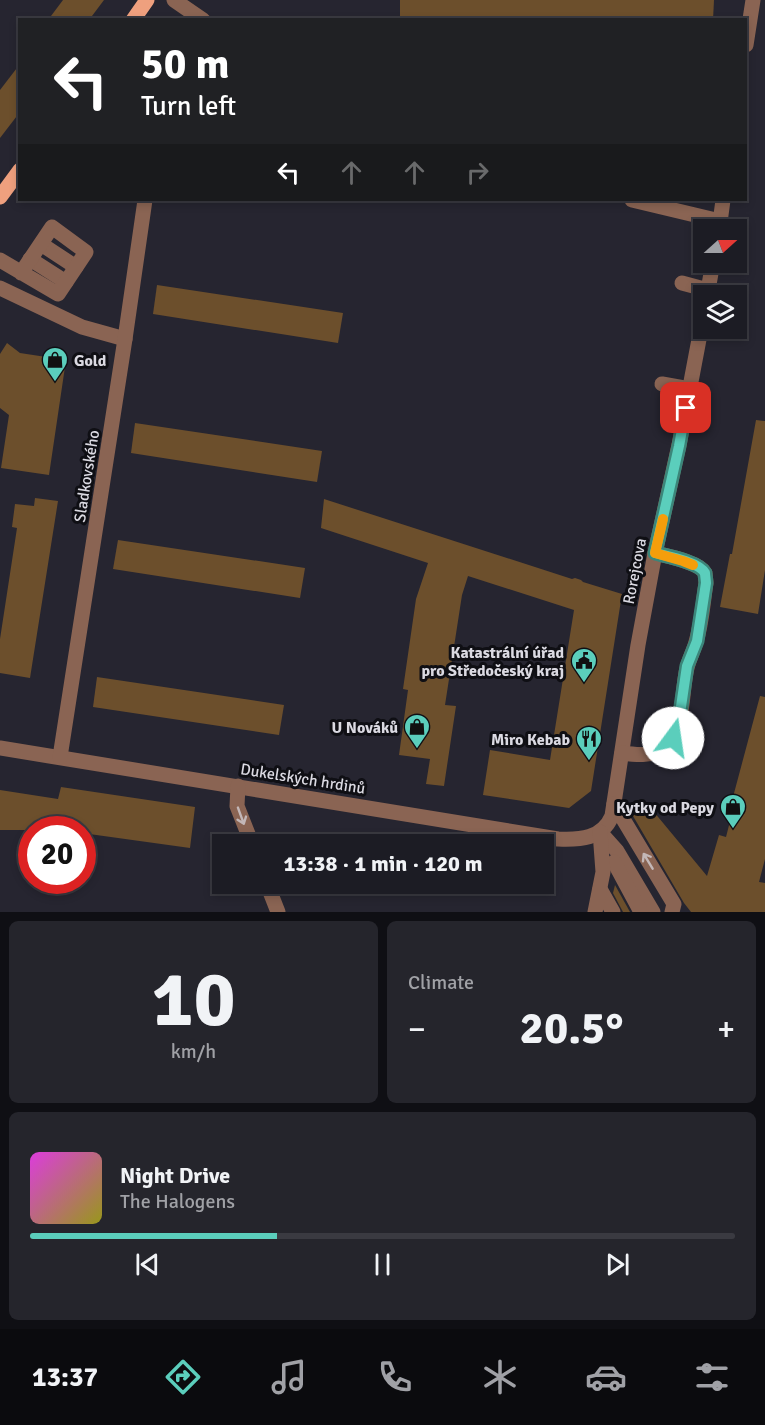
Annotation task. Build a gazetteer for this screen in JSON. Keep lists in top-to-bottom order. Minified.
{"streets":{"street":["Sladkovského","Rorejcova","Dukelských hrdinů"]},"crossings":[["Sladkovského","Dukelských hrdinů"],["Rorejcova","Dukelských hrdinů"]],"places":{"shop":["Gold","U Nováků","Kytky od Pepy"],"public building":["Katastrální úřad pro Středočeský kraj"],"restaurant":["Miro Kebab"]},"north":"right","page":{"turn":["50 m","Turn left"],"limit":"20","trip":"13:38 · 1 min · 120 m","tile":[["10","km/h"],"Climate"],"heat":["−","20.5°","+"],"song":["Night Drive","The Halogens"],"tabs":"13:37"}}
